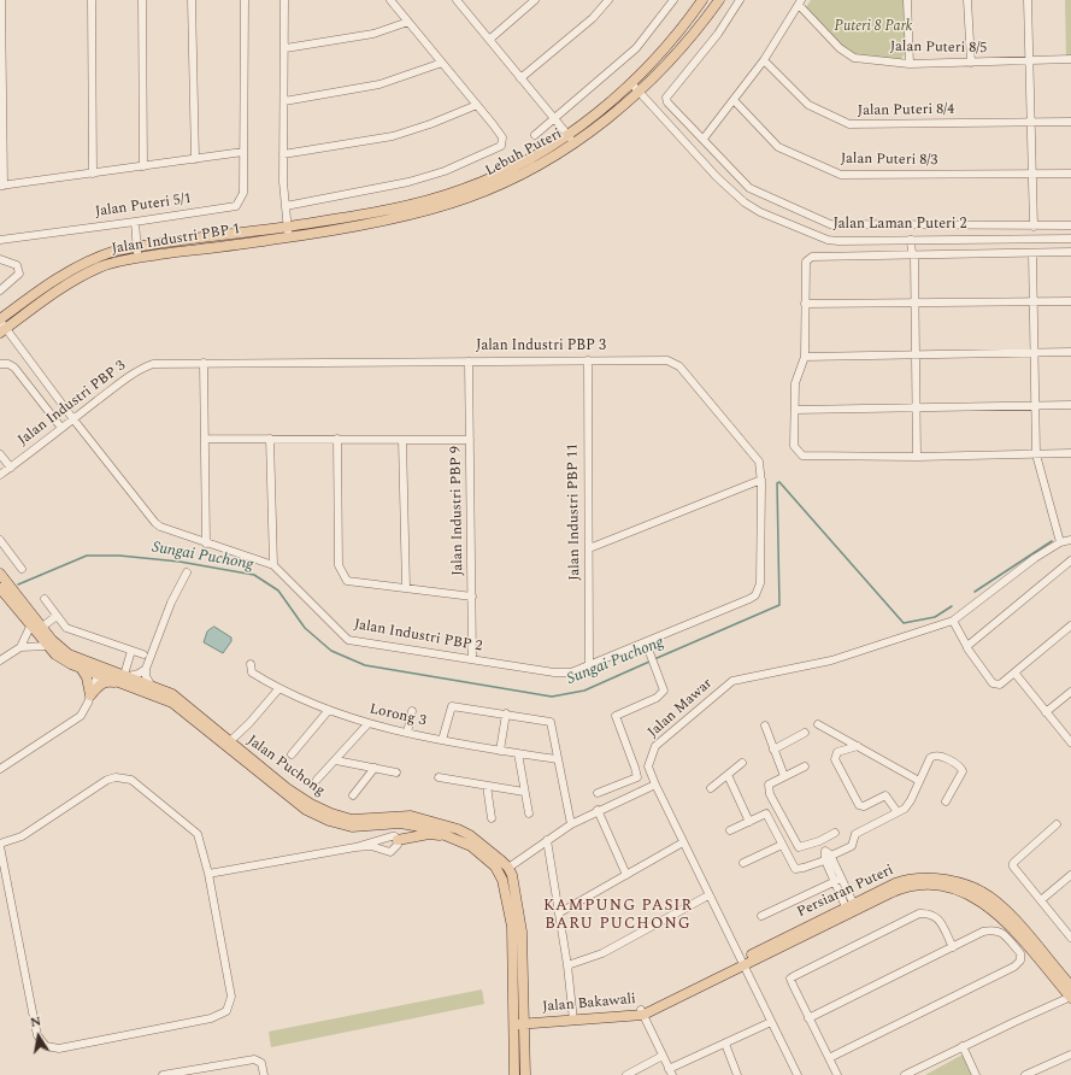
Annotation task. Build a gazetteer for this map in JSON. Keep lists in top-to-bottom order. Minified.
{"streets":{"main road":["Lebuh Puteri","Jalan Industri PBP 1","Jalan Puchong","Persiaran Puteri","Jalan Bakawali"],"street":["Jalan Puteri 8/5","Jalan Puteri 8/4","Jalan Puteri 8/3","Jalan Puteri 5/1","Jalan Laman Puteri 2","Jalan Industri PBP 3","Jalan Industri PBP 9","Jalan Industri PBP 11","Jalan Industri PBP 2","Jalan Mawar","Lorong 3"]},"crossings":[["Lebuh Puteri","Jalan Laman Puteri 2"],["Lebuh Puteri","Jalan Industri PBP 1"],["Jalan Industri PBP 1","Jalan Industri PBP 2"],["Jalan Industri PBP 3","Jalan Industri PBP 9"],["Jalan Industri PBP 3","Jalan Industri PBP 11"],["Jalan Industri PBP 3","Jalan Industri PBP 2"],["Jalan Industri PBP 9","Jalan Industri PBP 2"],["Jalan Industri PBP 11","Jalan Industri PBP 2"],["Jalan Mawar","Persiaran Puteri"],["Jalan Mawar","Jalan Bakawali"],["Jalan Puchong","Jalan Bakawali"],["Persiaran Puteri","Jalan Bakawali"]],"districts":["KAMPUNG PASIR BARU PUCHONG"],"water":["Sungai Puchong"],"parks":["Puteri 8 Park"],"north":"top"}
